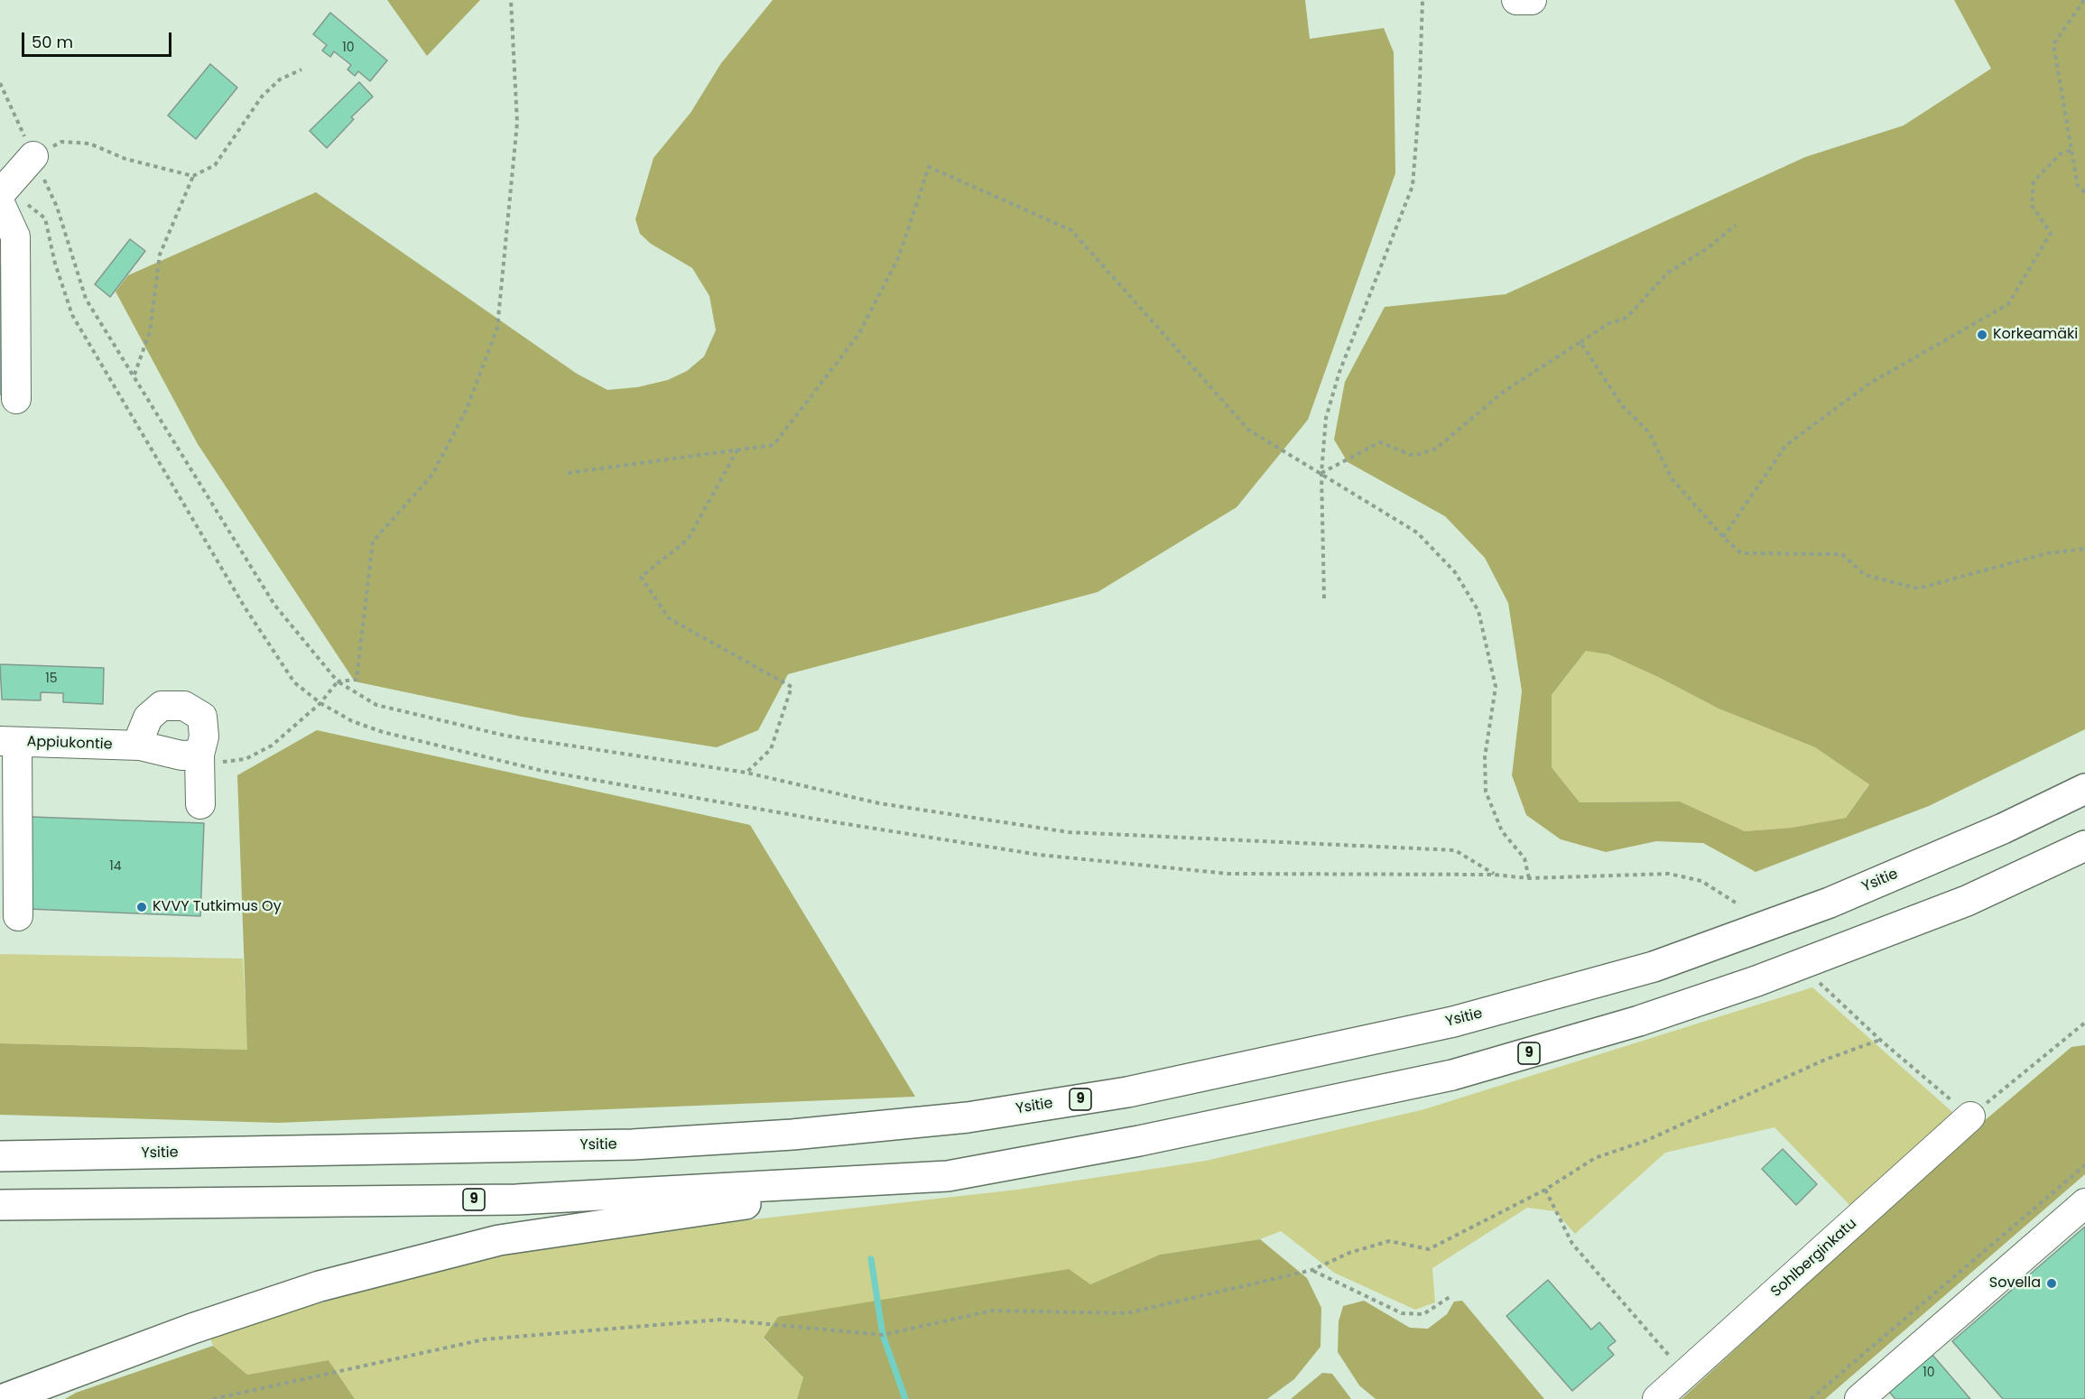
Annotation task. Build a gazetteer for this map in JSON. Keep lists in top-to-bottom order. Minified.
{"streets":{"highway":["Ysitie","9"],"street":["Appiukontie","Sohlberginkatu"]},"places":["Korkeamäki","KVVY Tutkimus Oy","Sovella"],"house_numbers":["10","15","14","10"],"scale_bar":"50 m"}
